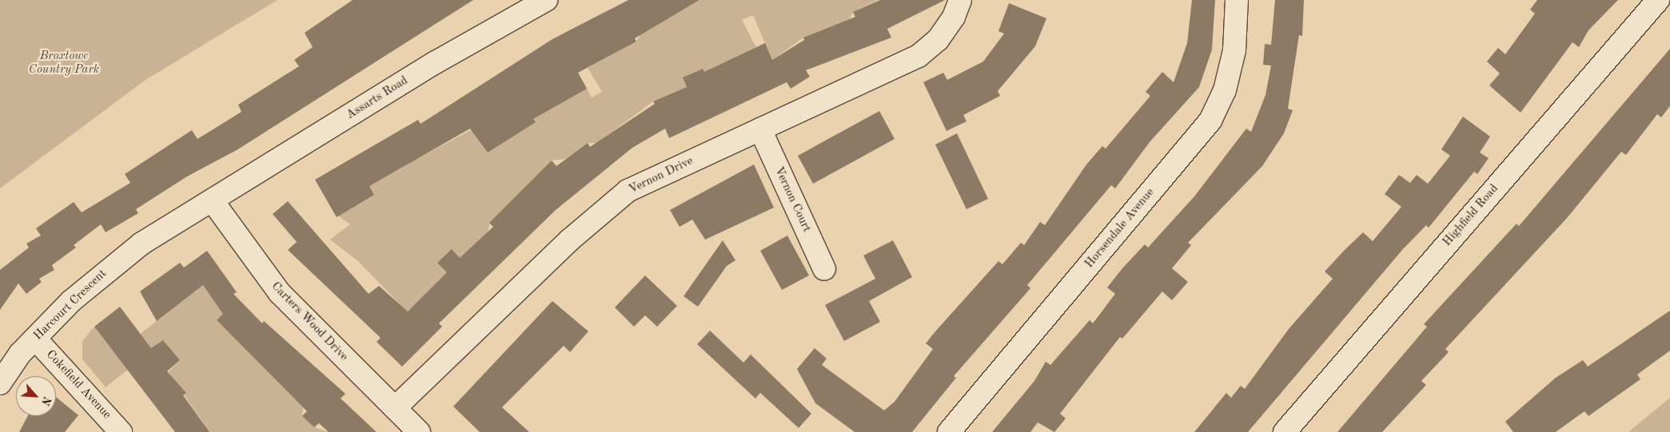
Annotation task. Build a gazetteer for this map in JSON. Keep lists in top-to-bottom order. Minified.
{"streets":{"street":["Assarts Road","Vernon Drive","Vernon Court","Highfield Road","Horsendale Avenue","Harcourt Crescent","Carters Wood Drive","Cokefield Avenue"]},"crossings":[["Assarts Road","Harcourt Crescent"],["Assarts Road","Carters Wood Drive"],["Vernon Drive","Vernon Court"],["Vernon Drive","Carters Wood Drive"],["Harcourt Crescent","Carters Wood Drive"],["Harcourt Crescent","Cokefield Avenue"]],"parks":["Broxtowe Country Park"],"north":"bottom right"}
